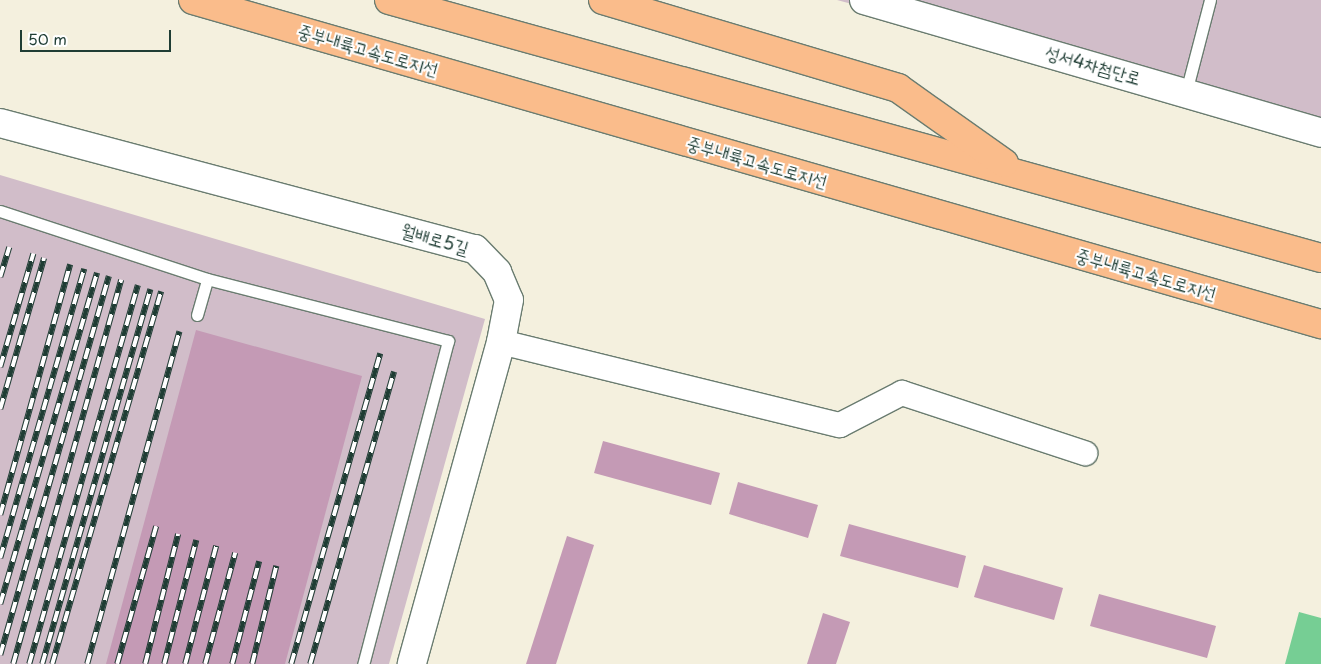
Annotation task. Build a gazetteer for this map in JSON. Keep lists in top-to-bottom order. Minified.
{"streets":{"highway":["중부내륙고속도로지선"],"street":["성서4차첨단로","월배로5길"]},"scale_bar":"50 m"}
